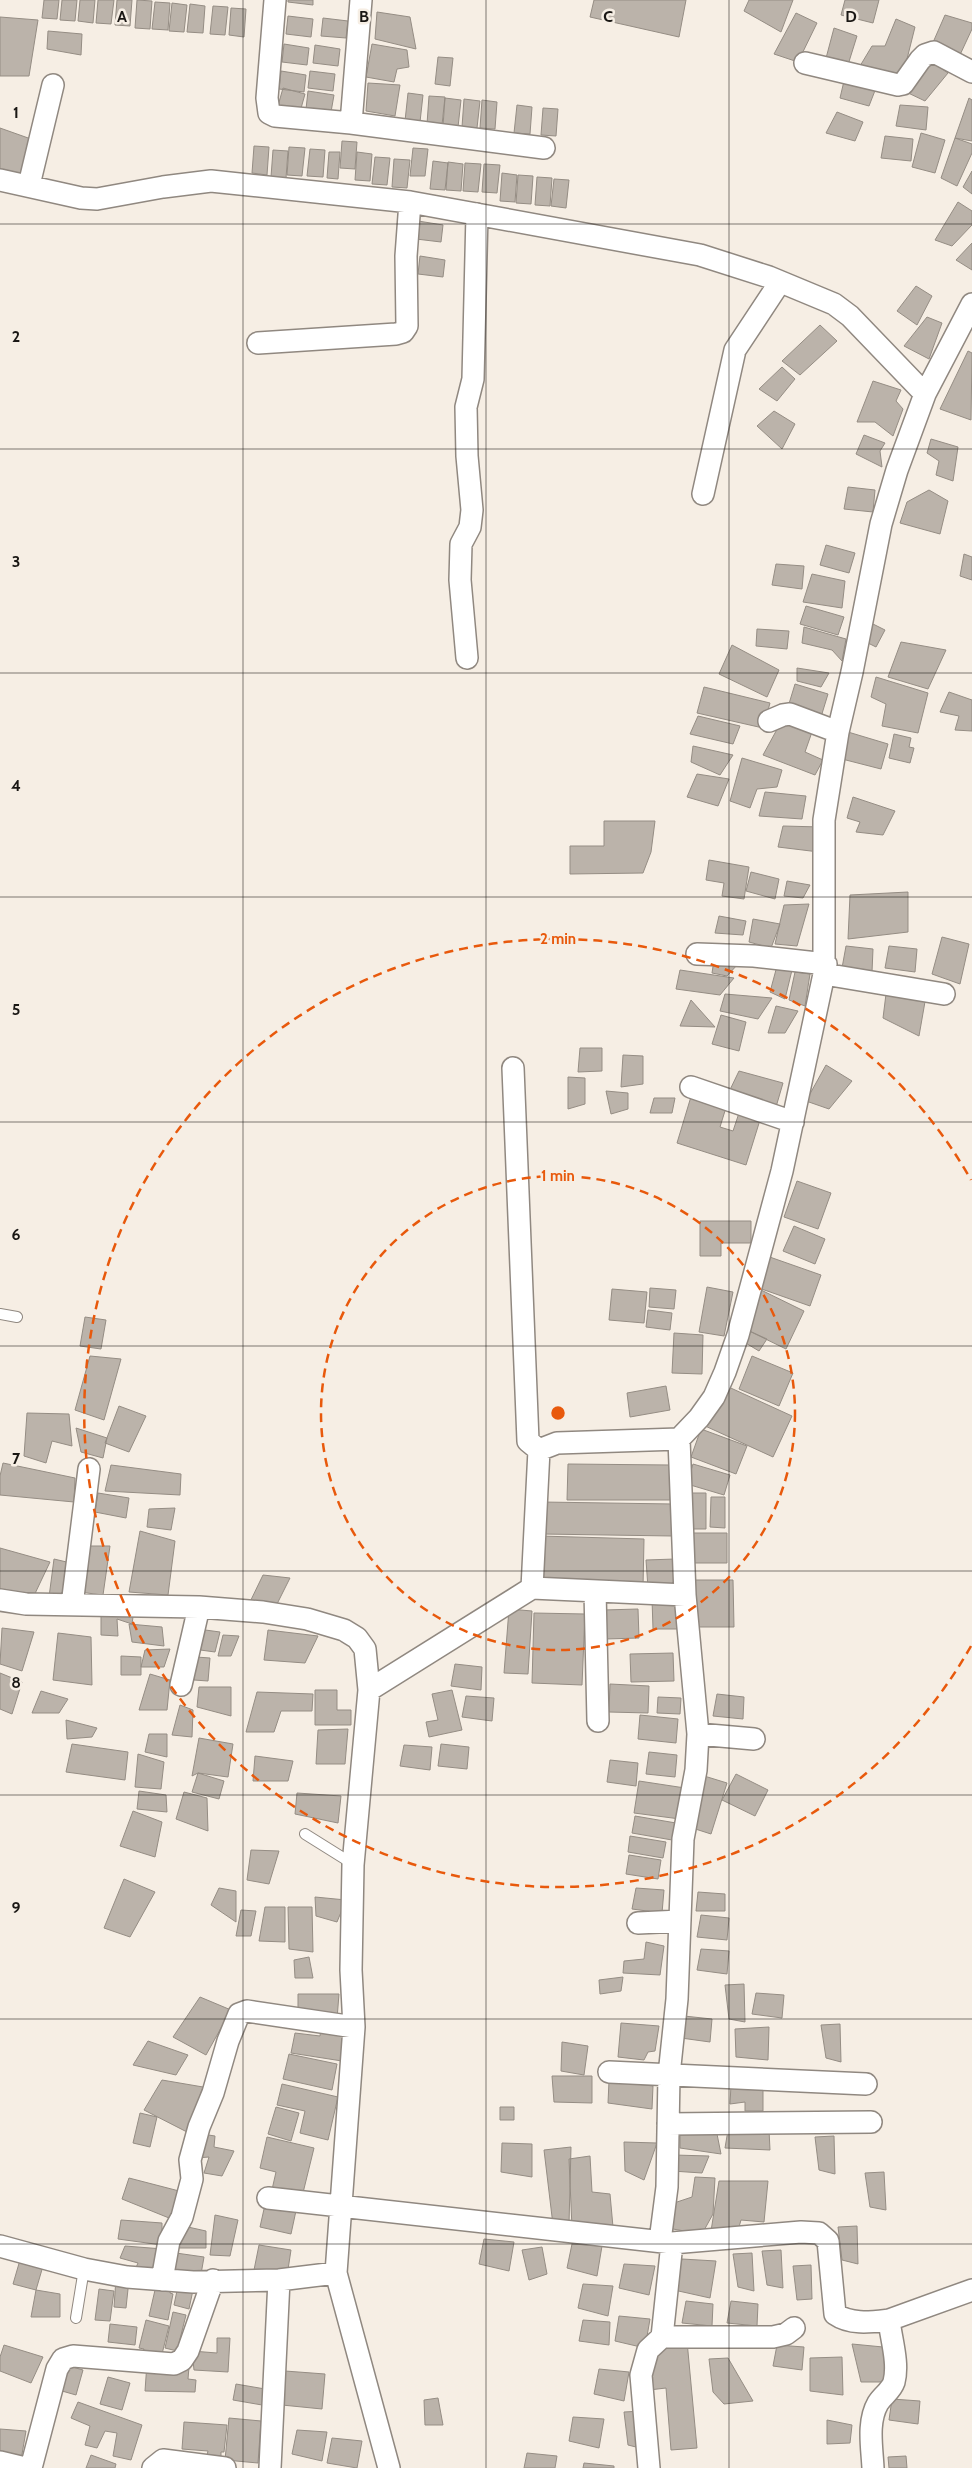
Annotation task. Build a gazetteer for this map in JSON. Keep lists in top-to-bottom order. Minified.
{"grid":{"columns":["A","B","C","D"],"rows":["1","2","3","4","5","6","7","8","9"]},"rings":["2 min","1 min"]}
